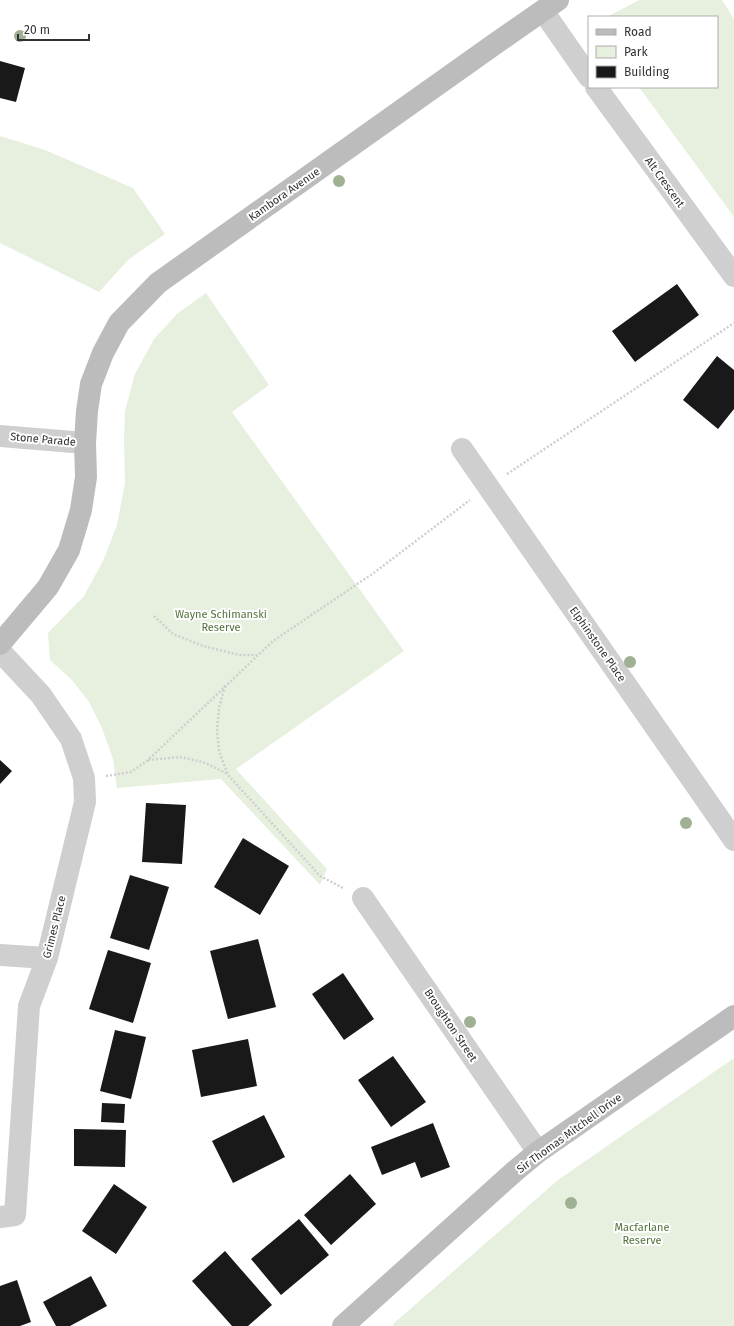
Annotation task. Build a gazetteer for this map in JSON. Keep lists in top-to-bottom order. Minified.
{"streets":{"street":["Alt Crescent","Kambora Avenue","Stone Parade","Elphinstone Place","Grimes Place","Broughton Street","Sir Thomas Mitchell Drive"]},"crossings":[["Kambora Avenue","Stone Parade"],["Broughton Street","Sir Thomas Mitchell Drive"]],"parks":["Wayne Schimanski Reserve","Macfarlane Reserve"],"legend":["Road","Park","Building"],"scale_bar":"20 m"}
